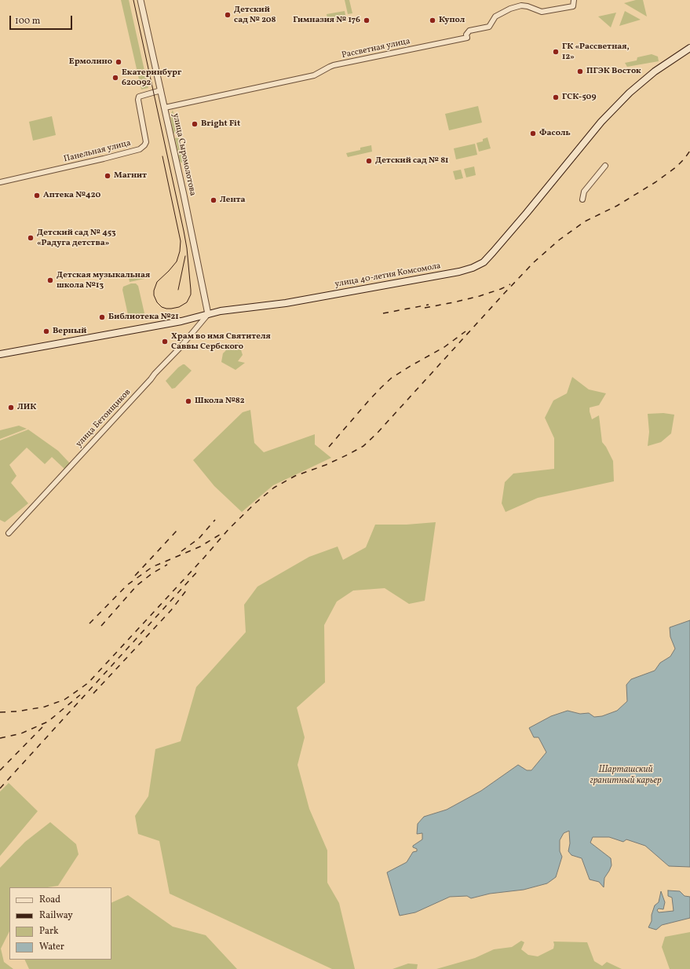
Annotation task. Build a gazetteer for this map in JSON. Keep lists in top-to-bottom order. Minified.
{"streets":{"main road":["улица 40-летия Комсомола"],"street":["Рассветная улица","Панельная улица","улица Сыромолотова","улица Бетонщиков"]},"crossings":[["Рассветная улица","улица Сыромолотова"],["Панельная улица","улица Сыромолотова"],["улица Сыромолотова","улица 40-летия Комсомола"],["улица Сыромолотова","улица Бетонщиков"],["улица 40-летия Комсомола","улица Бетонщиков"]],"water":["Шарташский гранитный карьер"],"places":["Детский сад № 208","Гимназия № 176","Купол","ГК «Рассветная, 12»","Ермолино","ПГЭК Восток","Екатеринбург 620092","ГСК-509","Bright Fit","Фасоль","Детский сад № 81","Магнит","Аптека №420","Лента","Детский сад № 453 «Радуга детства»","Детская музыкальная школа №13","Библиотека №21","Верный","Храм во имя Святителя Саввы Сербского","Школа №82","ЛИК"],"legend":["Road","Railway","Park","Water"],"scale_bar":"100 m"}
